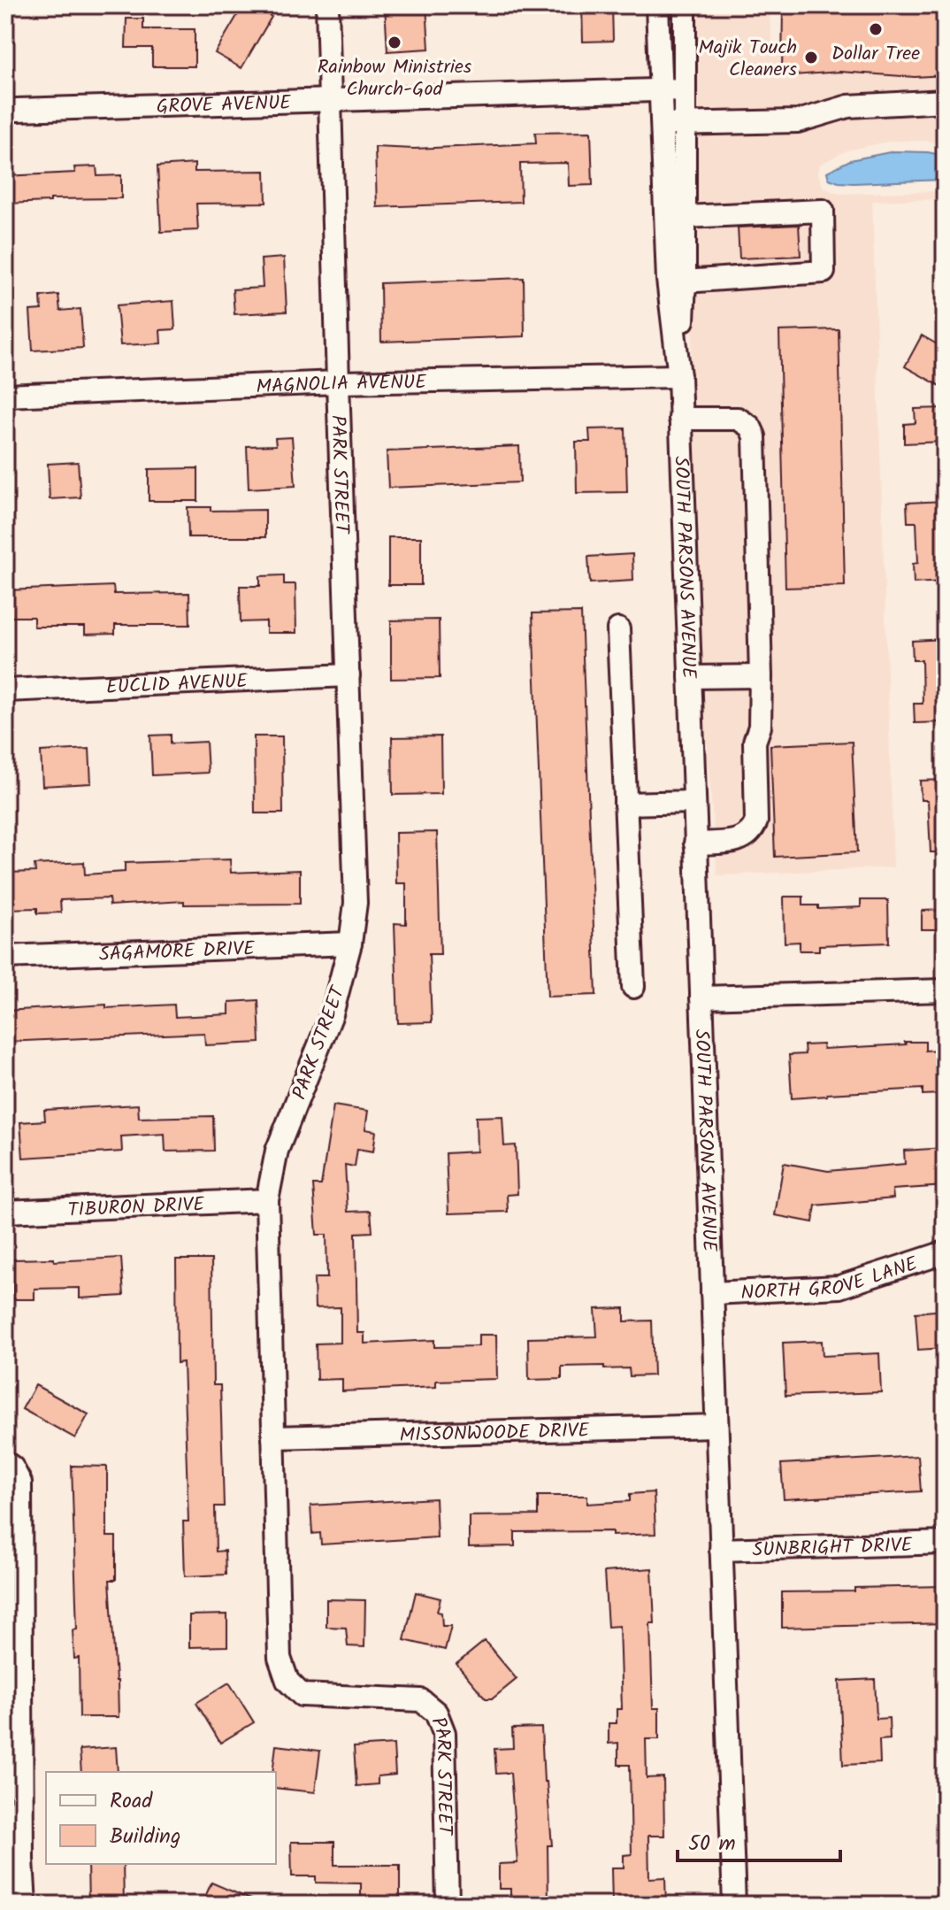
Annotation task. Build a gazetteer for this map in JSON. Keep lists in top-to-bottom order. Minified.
{"streets":{"street":["GROVE AVENUE","MAGNOLIA AVENUE","PARK STREET","SOUTH PARSONS AVENUE","EUCLID AVENUE","SAGAMORE DRIVE","TIBURON DRIVE","NORTH GROVE LANE","MISSONWOODE DRIVE","SUNBRIGHT DRIVE"]},"crossings":[["GROVE AVENUE","PARK STREET"],["GROVE AVENUE","SOUTH PARSONS AVENUE"],["MAGNOLIA AVENUE","PARK STREET"],["MAGNOLIA AVENUE","SOUTH PARSONS AVENUE"],["PARK STREET","EUCLID AVENUE"],["PARK STREET","SAGAMORE DRIVE"],["PARK STREET","TIBURON DRIVE"],["PARK STREET","MISSONWOODE DRIVE"],["SOUTH PARSONS AVENUE","NORTH GROVE LANE"],["SOUTH PARSONS AVENUE","MISSONWOODE DRIVE"],["SOUTH PARSONS AVENUE","SUNBRIGHT DRIVE"]],"places":["Dollar Tree","Rainbow Ministries Church-God","Majik Touch Cleaners"],"legend":["Road","Building"],"scale_bar":"50 m"}
